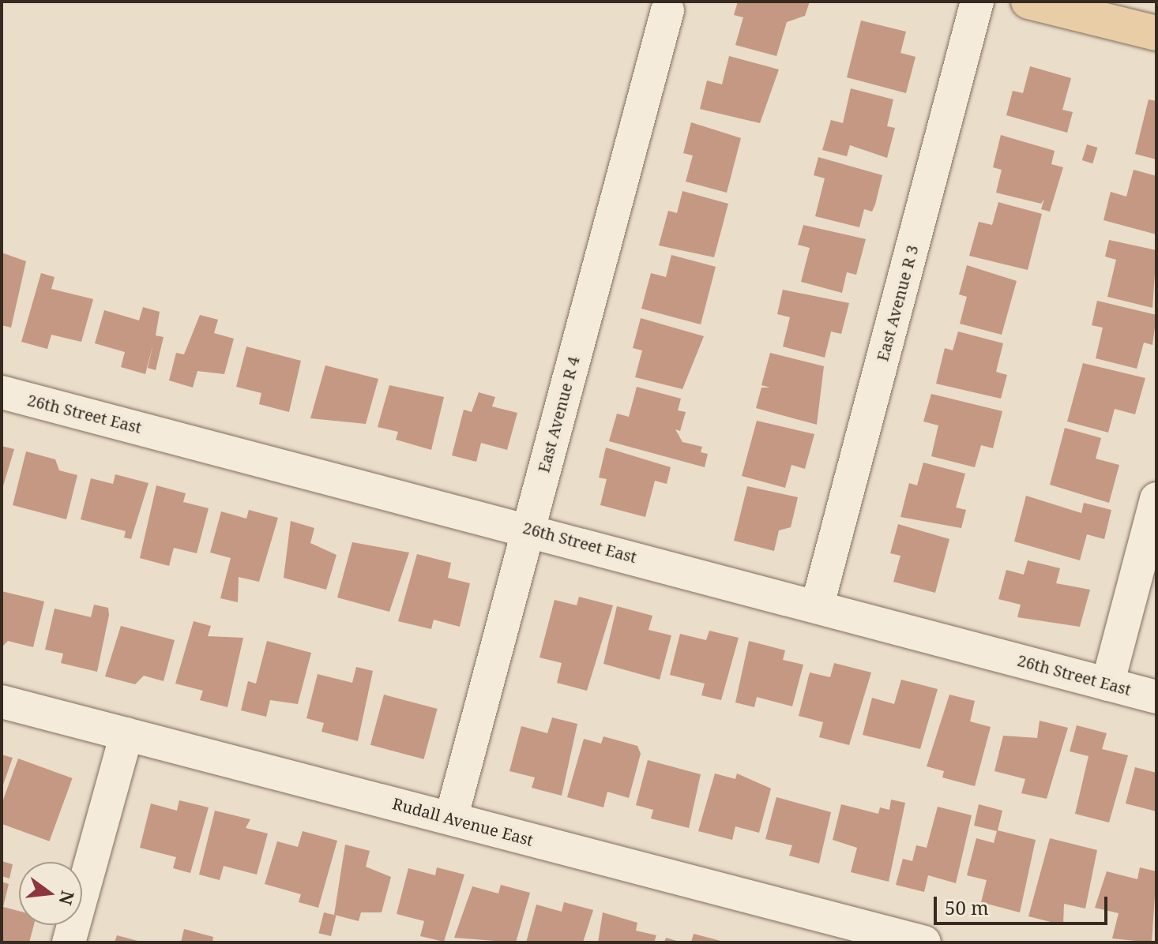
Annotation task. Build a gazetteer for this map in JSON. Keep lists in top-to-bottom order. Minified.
{"streets":{"street":["East Avenue R 3","26th Street East","East Avenue R 4","Rudall Avenue East"]},"crossings":[["East Avenue R 3","26th Street East"],["26th Street East","East Avenue R 4"],["East Avenue R 4","Rudall Avenue East"]],"scale_bar":"50 m","north":"right"}
